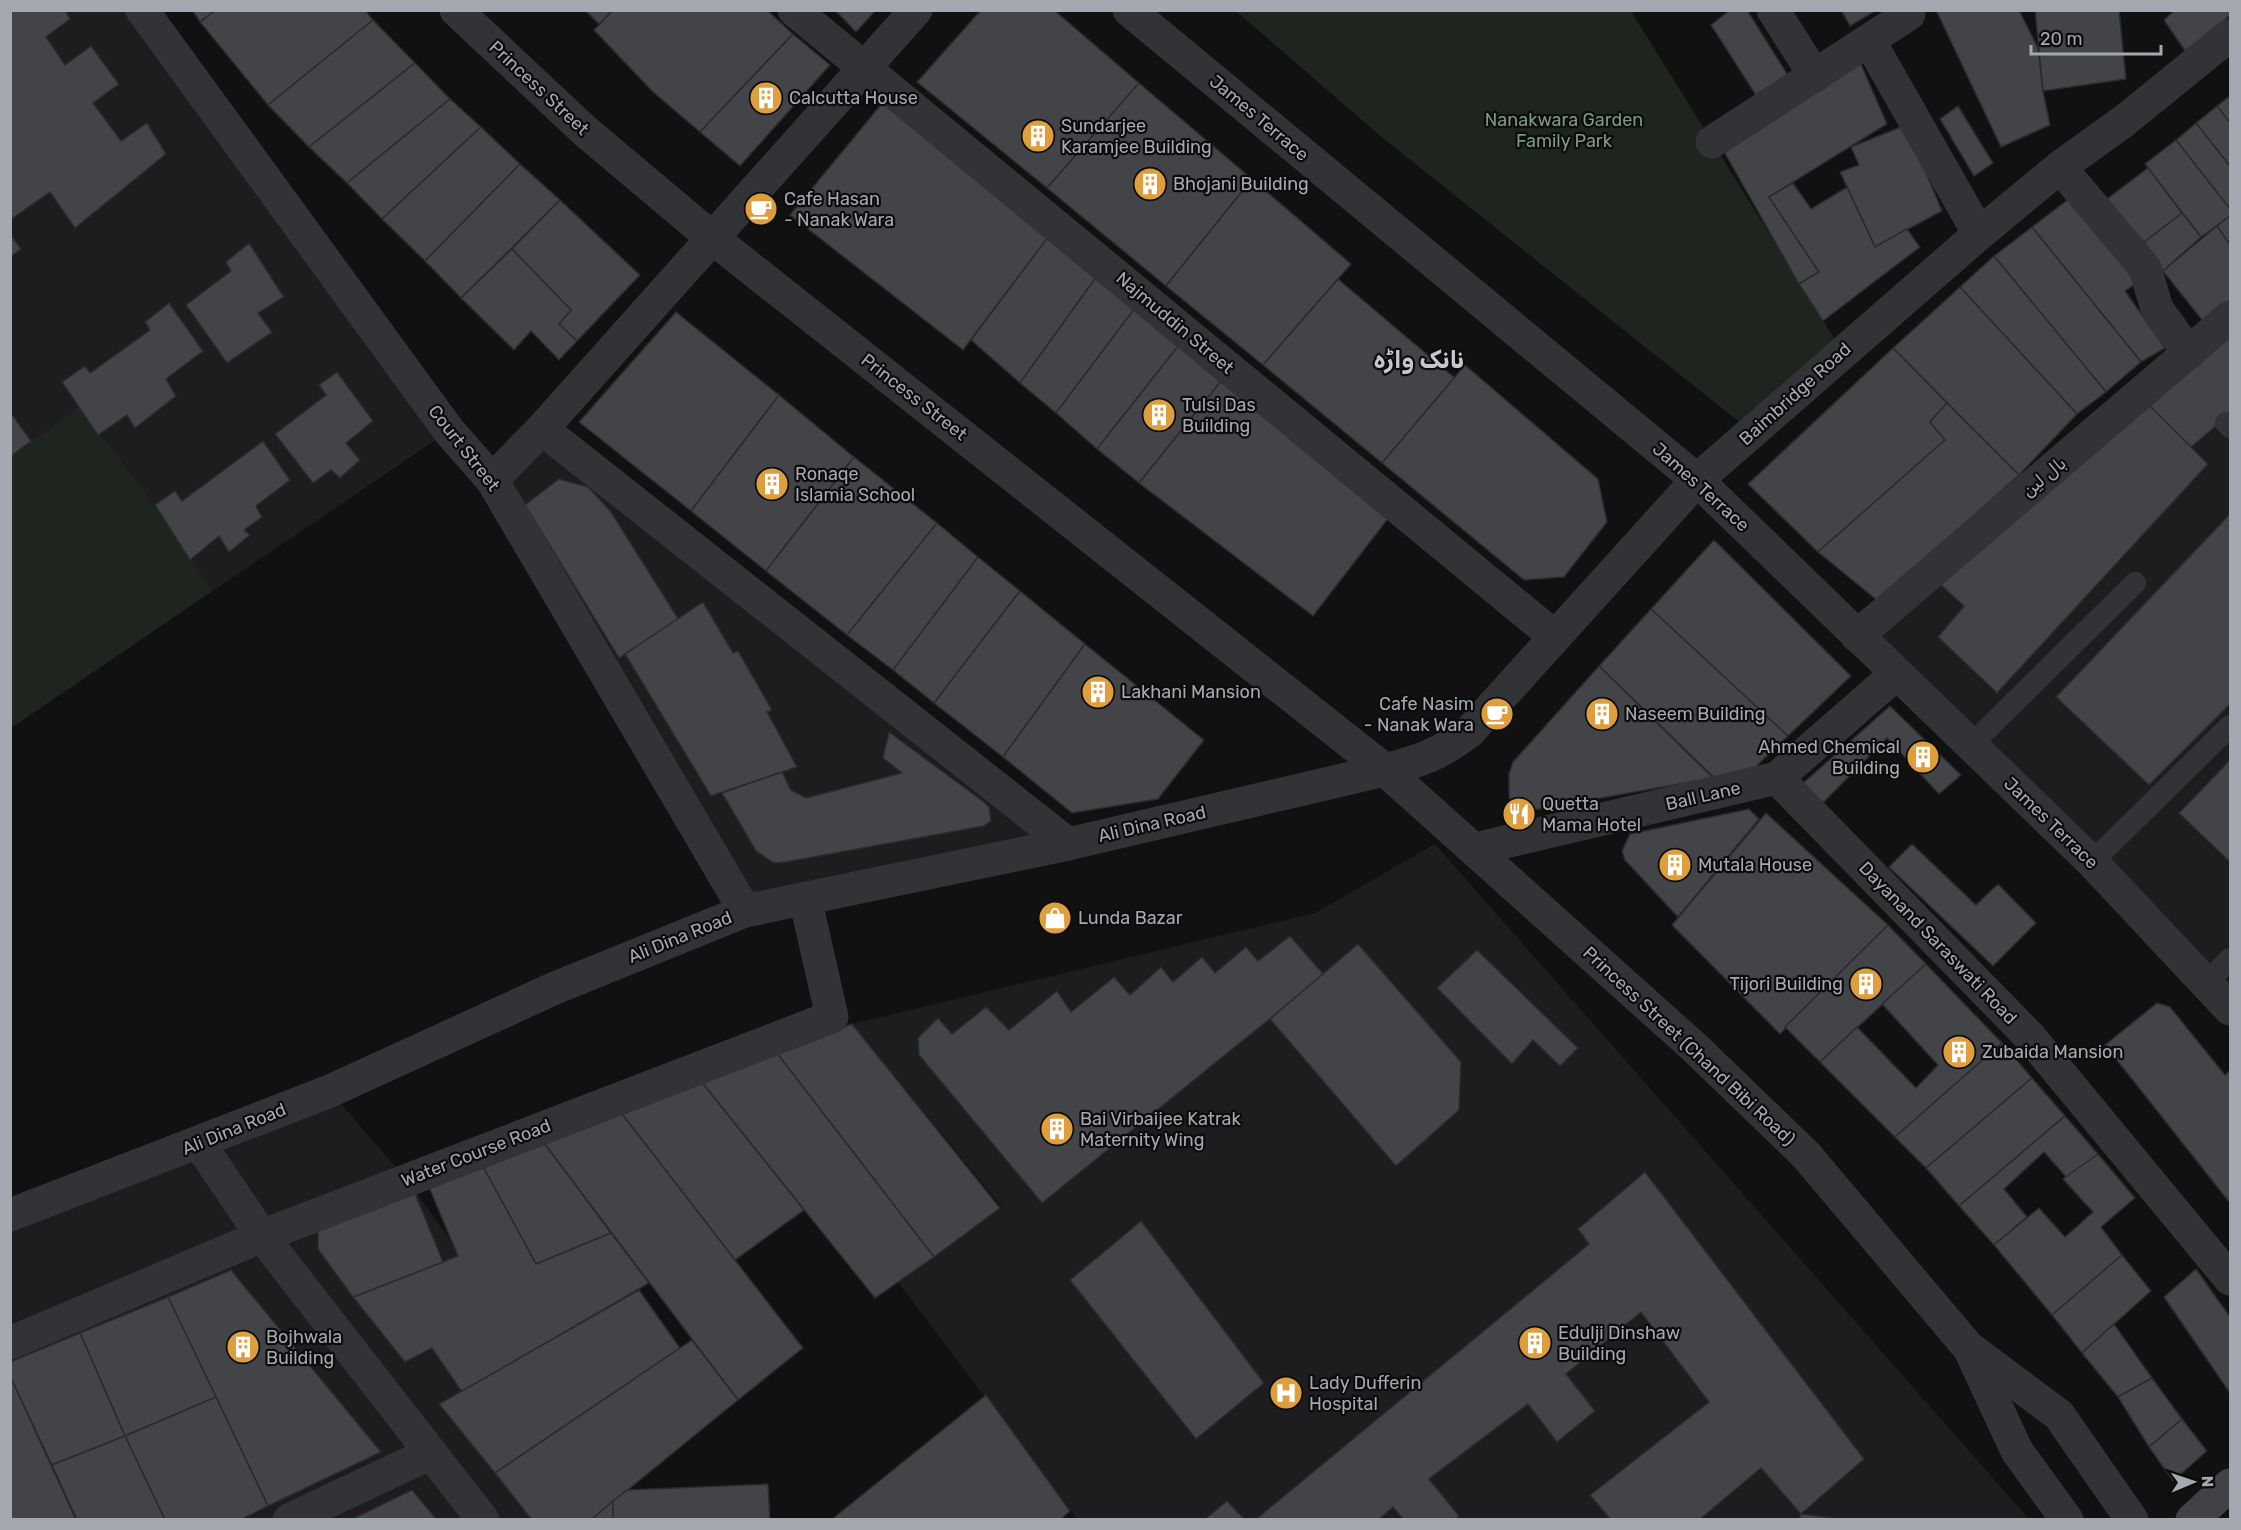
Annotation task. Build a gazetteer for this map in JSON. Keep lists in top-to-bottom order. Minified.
{"streets":{"street":["Princess Street","James Terrace","Najmuddin Street","Baimbridge Road","Court Street","بال لین","Ball Lane","Ali Dina Road","Dayanand Saraswati Road","Princess Street (Chand Bibi Road)","Water Course Road"]},"crossings":[["Princess Street","Baimbridge Road"],["Princess Street","Ali Dina Road"],["Princess Street","Princess Street (Chand Bibi Road)"],["James Terrace","Baimbridge Road"],["James Terrace","بال لین"],["James Terrace","Ball Lane"],["Najmuddin Street","Baimbridge Road"],["Baimbridge Road","Ali Dina Road"],["Baimbridge Road","Princess Street (Chand Bibi Road)"],["Court Street","Ali Dina Road"],["Ball Lane","Dayanand Saraswati Road"],["Ball Lane","Princess Street (Chand Bibi Road)"],["Ali Dina Road","Princess Street (Chand Bibi Road)"],["Ali Dina Road","Water Course Road"]],"districts":["نانک واڑہ"],"parks":["Nanakwara Garden Family Park"],"places":{"building":["Calcutta House","Sundarjee Karamjee Building","Bhojani Building","Tulsi Das Building","Ronaqe Islamia School","Lakhani Mansion","Naseem Building","Ahmed Chemical Building","Mutala House","Tijori Building","Zubaida Mansion","Bai Virbaijee Katrak Maternity Wing","Edulji Dinshaw Building","Bojhwala Building"],"cafe":["Cafe Hasan - Nanak Wara","Cafe Nasim - Nanak Wara"],"restaurant":["Quetta Mama Hotel"],"shop":["Lunda Bazar"],"hospital":["Lady Dufferin Hospital"]},"scale_bar":"20 m","north":"right"}
